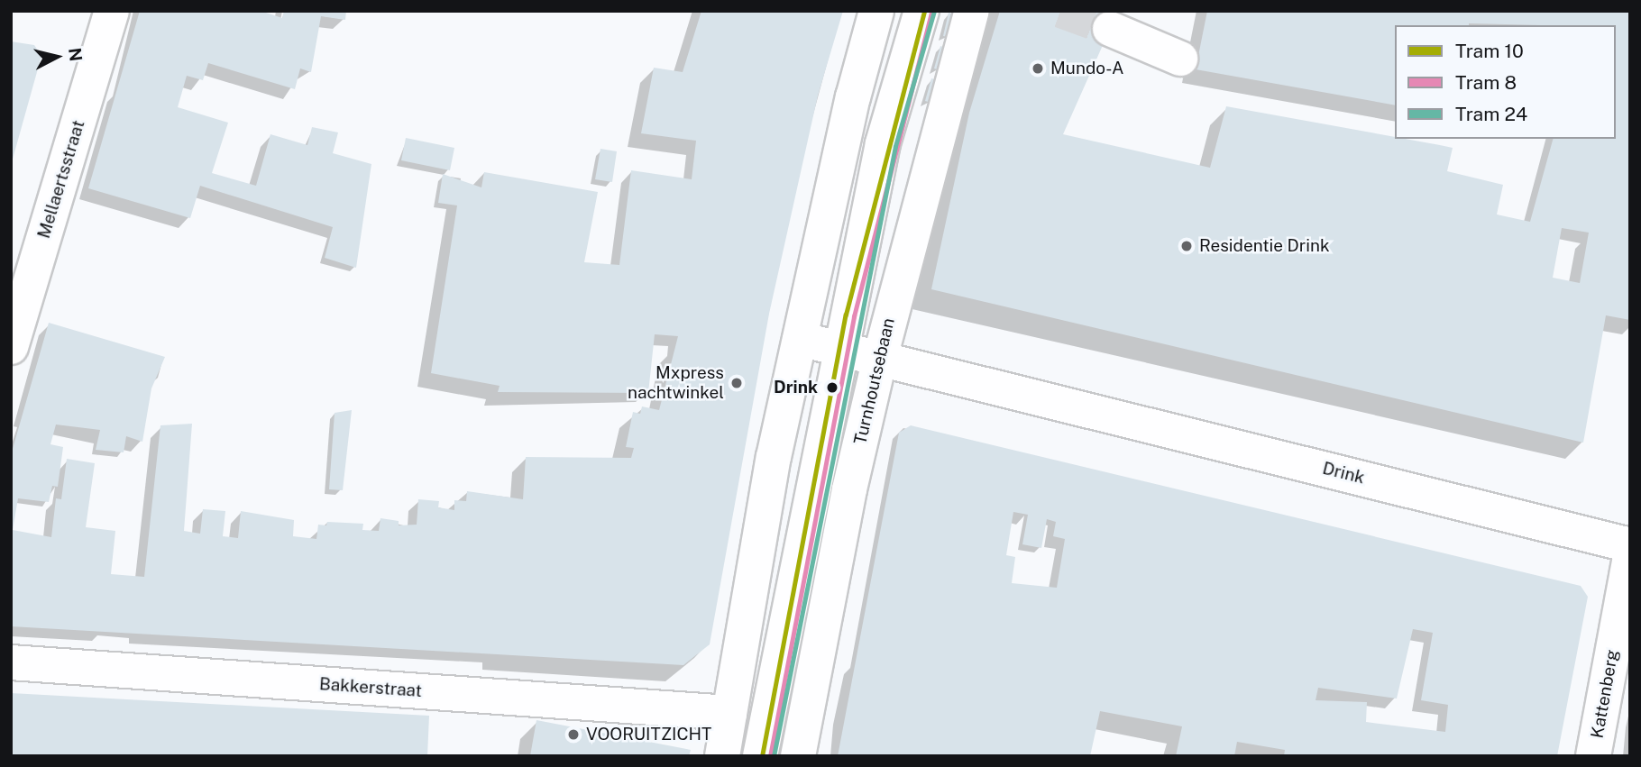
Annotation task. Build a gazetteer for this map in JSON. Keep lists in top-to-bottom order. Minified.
{"streets":{"street":["Mellaertsstraat","Turnhoutsebaan","Drink","Bakkerstraat","Kattenberg"]},"crossings":[["Turnhoutsebaan","Drink"]],"places":["Mundo-A","Residentie Drink","Mxpress nachtwinkel","Drink","VOORUITZICHT"],"lines":["tram line 10","tram line 24","tram line 8"],"legend":["Tram 10","Tram 8","Tram 24"],"north":"right"}
